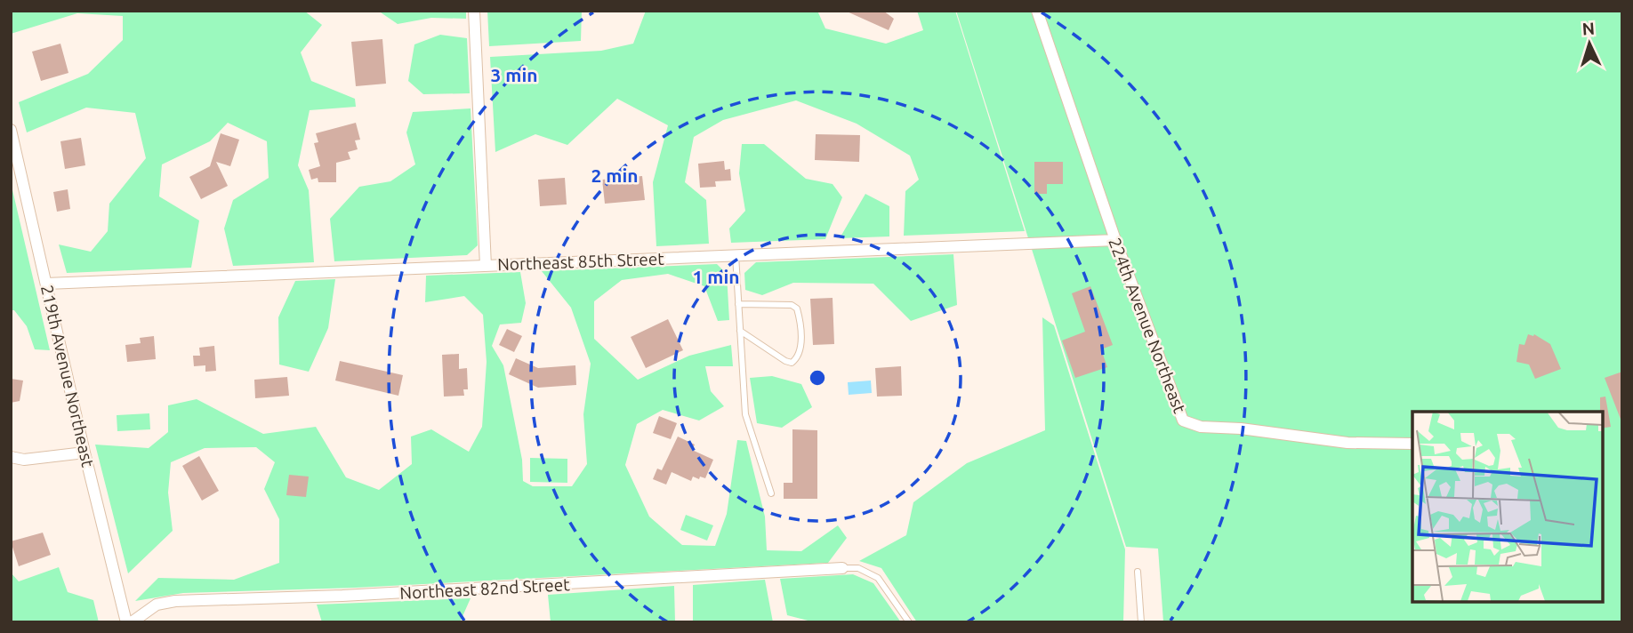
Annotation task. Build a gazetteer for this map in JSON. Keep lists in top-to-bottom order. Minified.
{"streets":{"street":["Northeast 85th Street","224th Avenue Northeast","219th Avenue Northeast","Northeast 82nd Street"]},"crossings":[["Northeast 85th Street","224th Avenue Northeast"],["Northeast 85th Street","219th Avenue Northeast"]],"north":"top","rings":["3 min","2 min","1 min"]}
